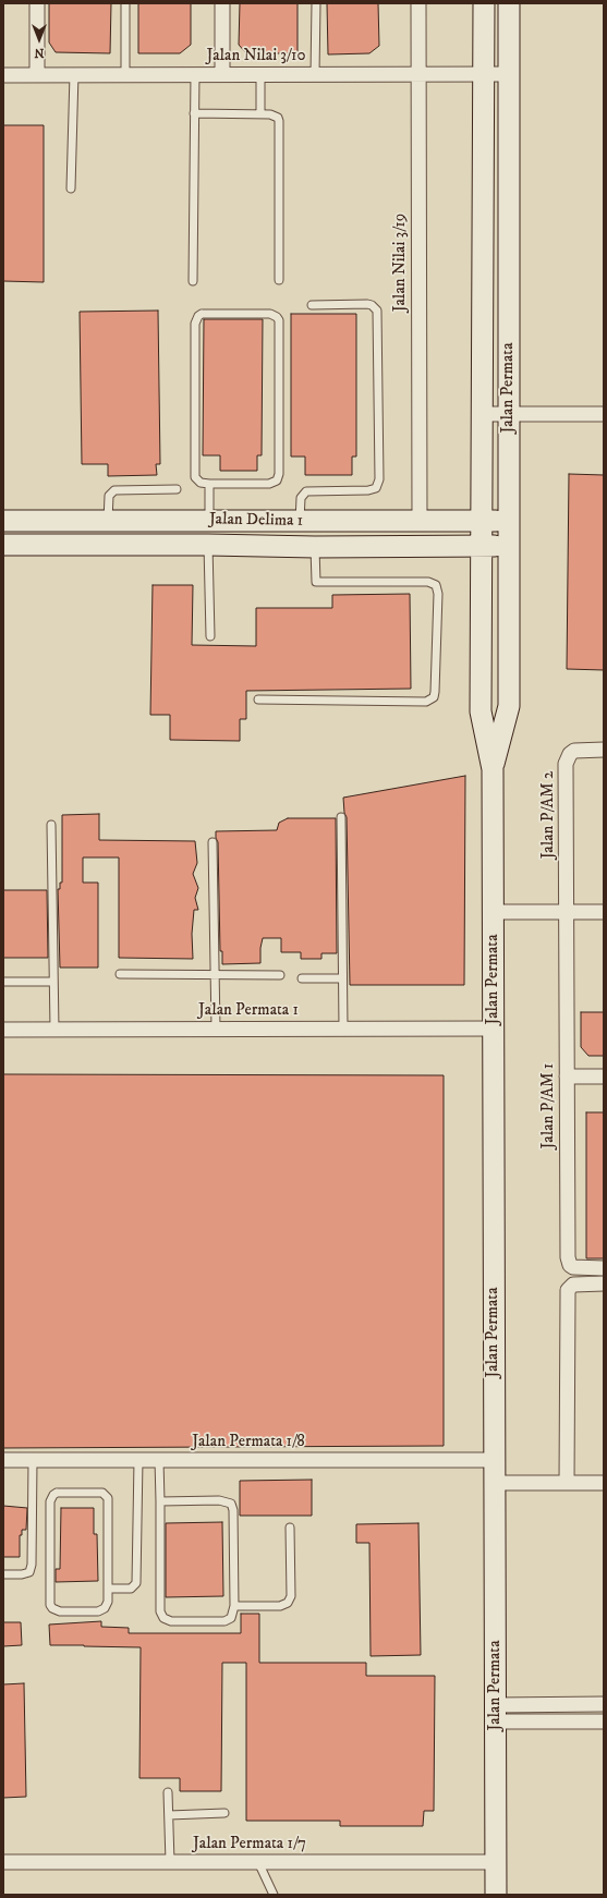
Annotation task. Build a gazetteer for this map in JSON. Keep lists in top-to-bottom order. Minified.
{"streets":{"street":["Jalan Nilai 3/10","Jalan Nilai 3/19","Jalan Permata","Jalan Delima 1","Jalan P/AM 2","Jalan Permata 1","Jalan P/AM 1","Jalan Permata 1/8","Jalan Permata 1/7"]},"crossings":[["Jalan Nilai 3/10","Jalan Nilai 3/19"],["Jalan Nilai 3/10","Jalan Permata"],["Jalan Nilai 3/19","Jalan Delima 1"],["Jalan Permata","Jalan Delima 1"],["Jalan Permata","Jalan Permata 1"],["Jalan Permata","Jalan Permata 1/8"],["Jalan Permata","Jalan Permata 1/7"],["Jalan P/AM 2","Jalan P/AM 1"]],"north":"bottom"}
